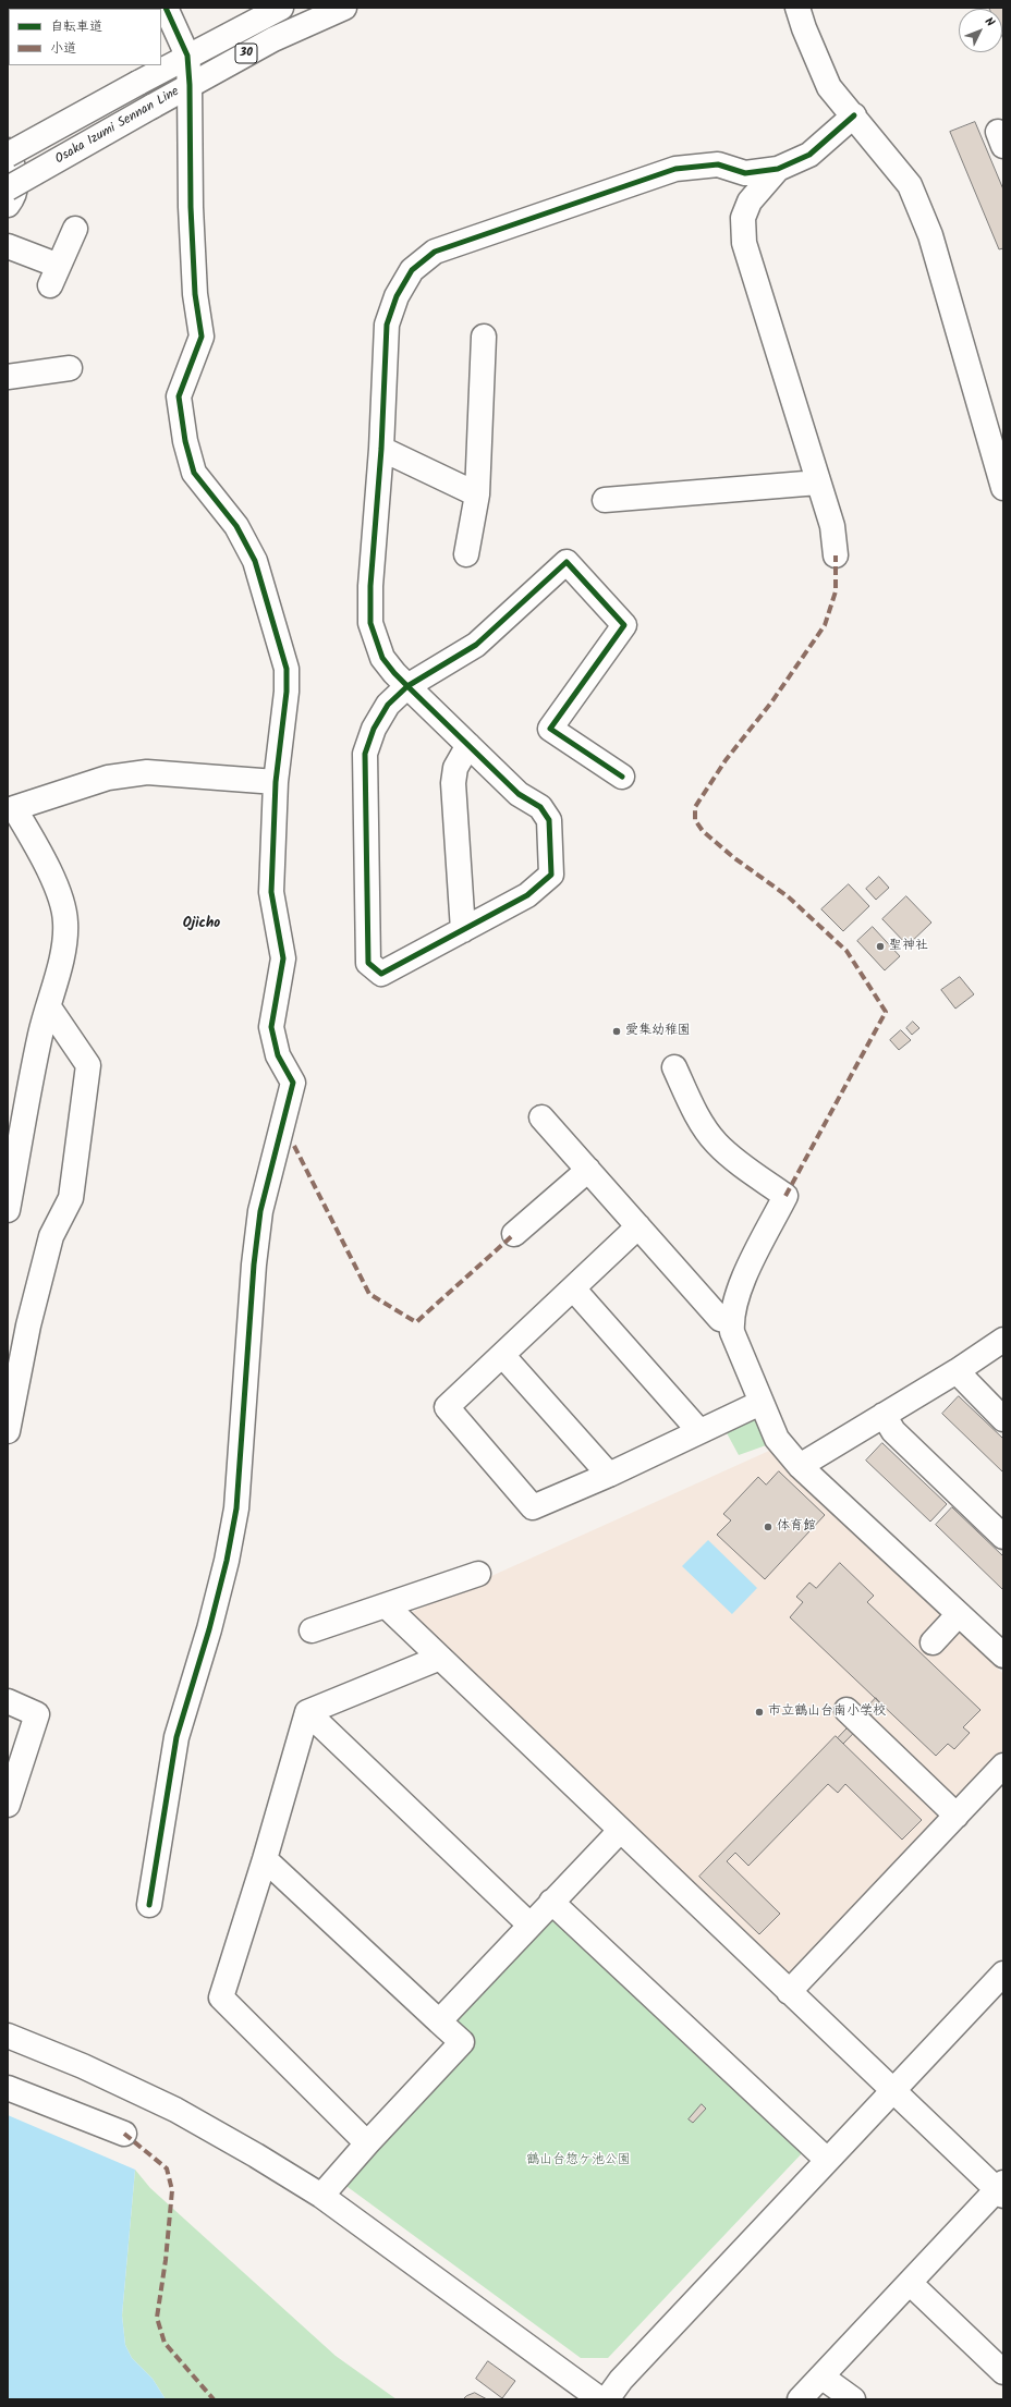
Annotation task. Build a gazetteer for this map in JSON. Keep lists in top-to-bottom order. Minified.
{"streets":{"street":["30","Osaka Izumi Sennan Line"]},"districts":["Ojicho"],"parks":["鶴山台惣ケ池公園"],"places":["聖神社","愛集幼稚園","体育館","市立鶴山台南小学校"],"legend":["自転車道","小道"],"north":"top right"}
